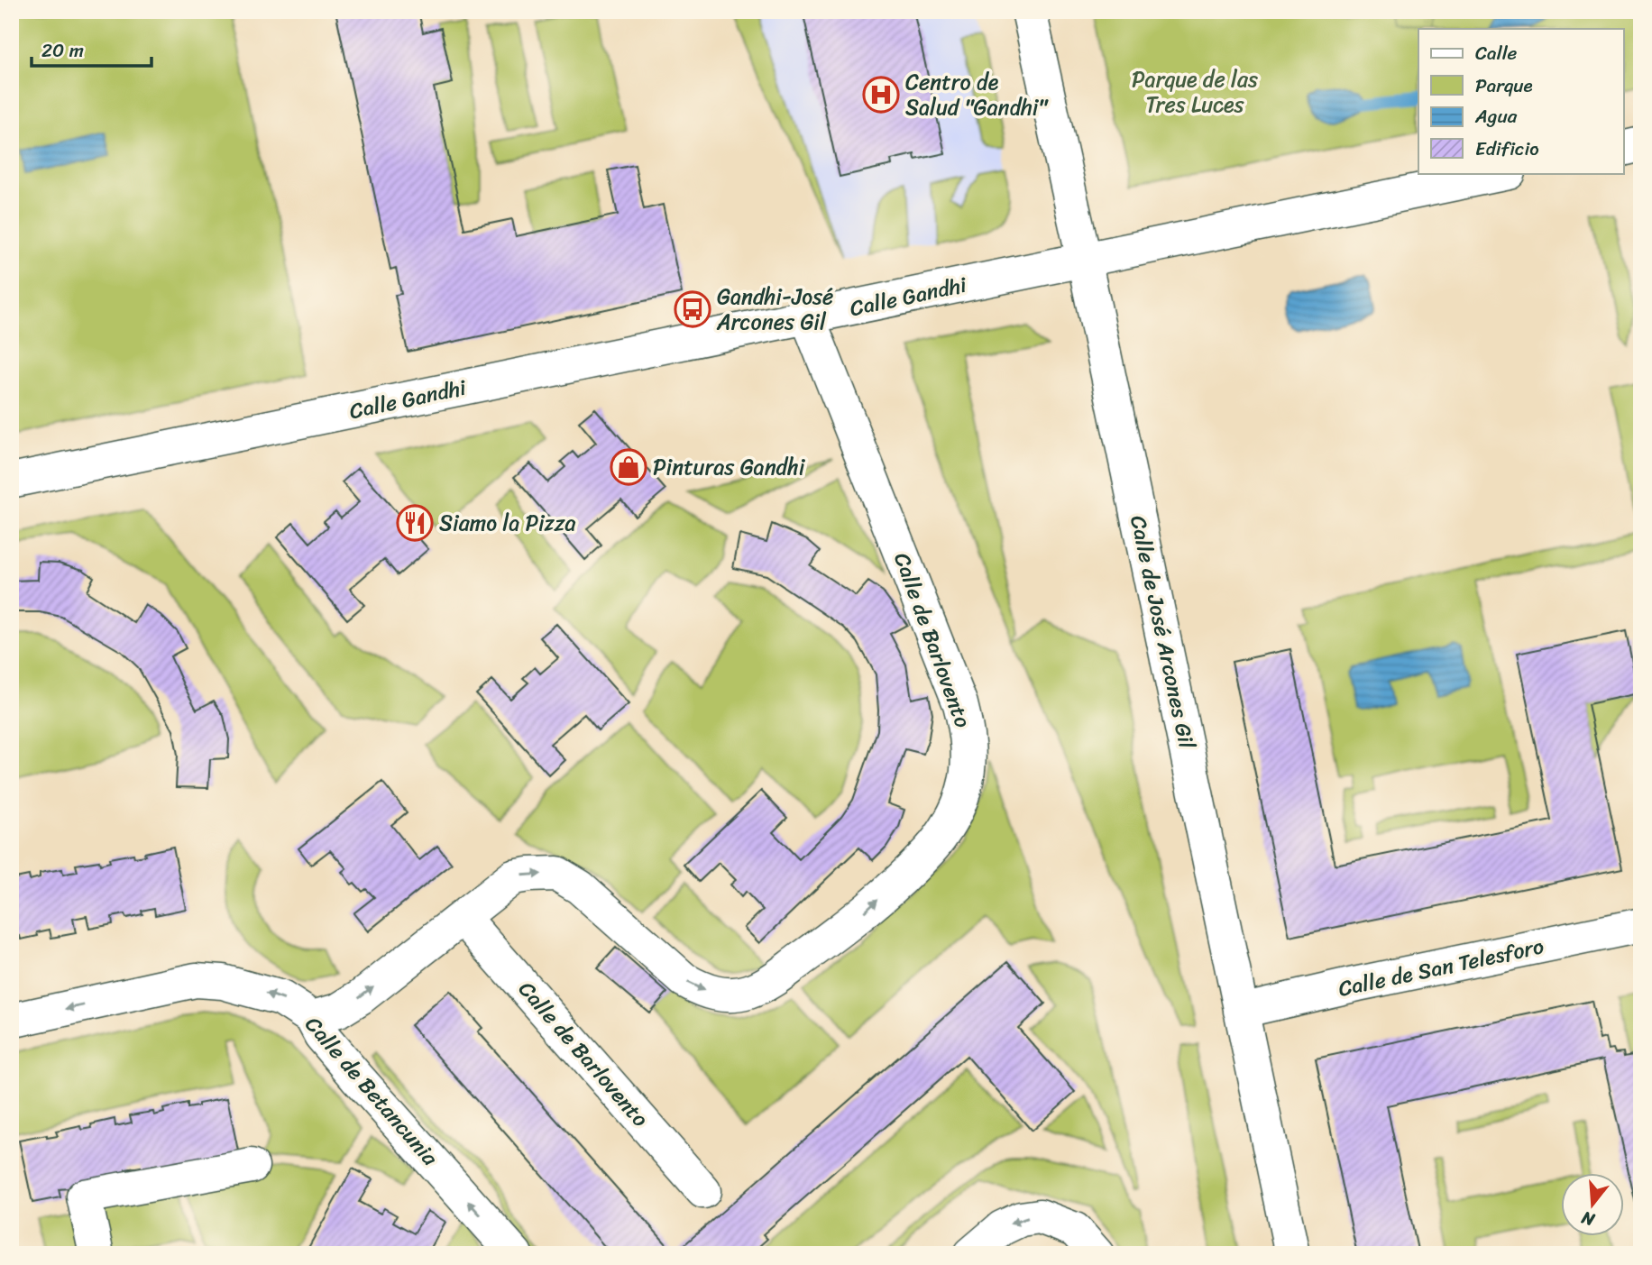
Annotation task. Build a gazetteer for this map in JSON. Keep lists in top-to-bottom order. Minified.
{"streets":{"street":["Calle Gandhi","Calle de José Arcones Gil","Calle de Barlovento","Calle de San Telesforo","Calle de Betancunia"]},"crossings":[["Calle Gandhi","Calle de José Arcones Gil"],["Calle Gandhi","Calle de Barlovento"],["Calle de José Arcones Gil","Calle de San Telesforo"],["Calle de Barlovento","Calle de Betancunia"]],"one_way":["Calle de Betancunia"],"parks":["Parque de las Tres Luces"],"places":{"hospital":["Centro de Salud \"Gandhi\""],"bus stop":["Gandhi-José Arcones Gil"],"shop":["Pinturas Gandhi"],"restaurant":["Siamo la Pizza"]},"legend":["Calle","Parque","Agua","Edificio"],"scale_bar":"20 m","north":"bottom"}
